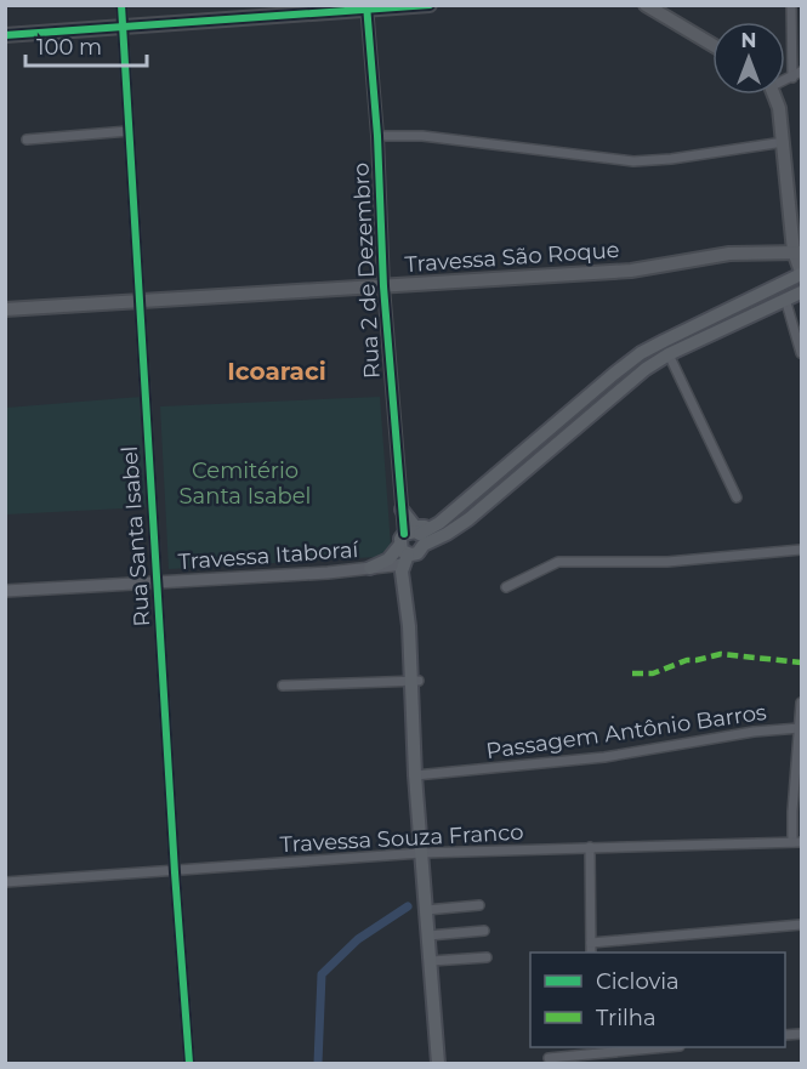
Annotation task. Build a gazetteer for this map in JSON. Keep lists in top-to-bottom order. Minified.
{"streets":{"main road":["Travessa São Roque","Rua 2 de Dezembro"],"street":["Rua Santa Isabel","Travessa Itaboraí","Passagem Antônio Barros","Travessa Souza Franco"]},"crossings":[["Travessa São Roque","Rua 2 de Dezembro"],["Travessa São Roque","Rua Santa Isabel"],["Rua 2 de Dezembro","Passagem Antônio Barros"],["Rua 2 de Dezembro","Travessa Souza Franco"],["Rua Santa Isabel","Travessa Itaboraí"],["Rua Santa Isabel","Travessa Souza Franco"]],"districts":["Icoaraci"],"parks":["Cemitério Santa Isabel"],"legend":["Ciclovia","Trilha"],"scale_bar":"100 m","north":"top"}
